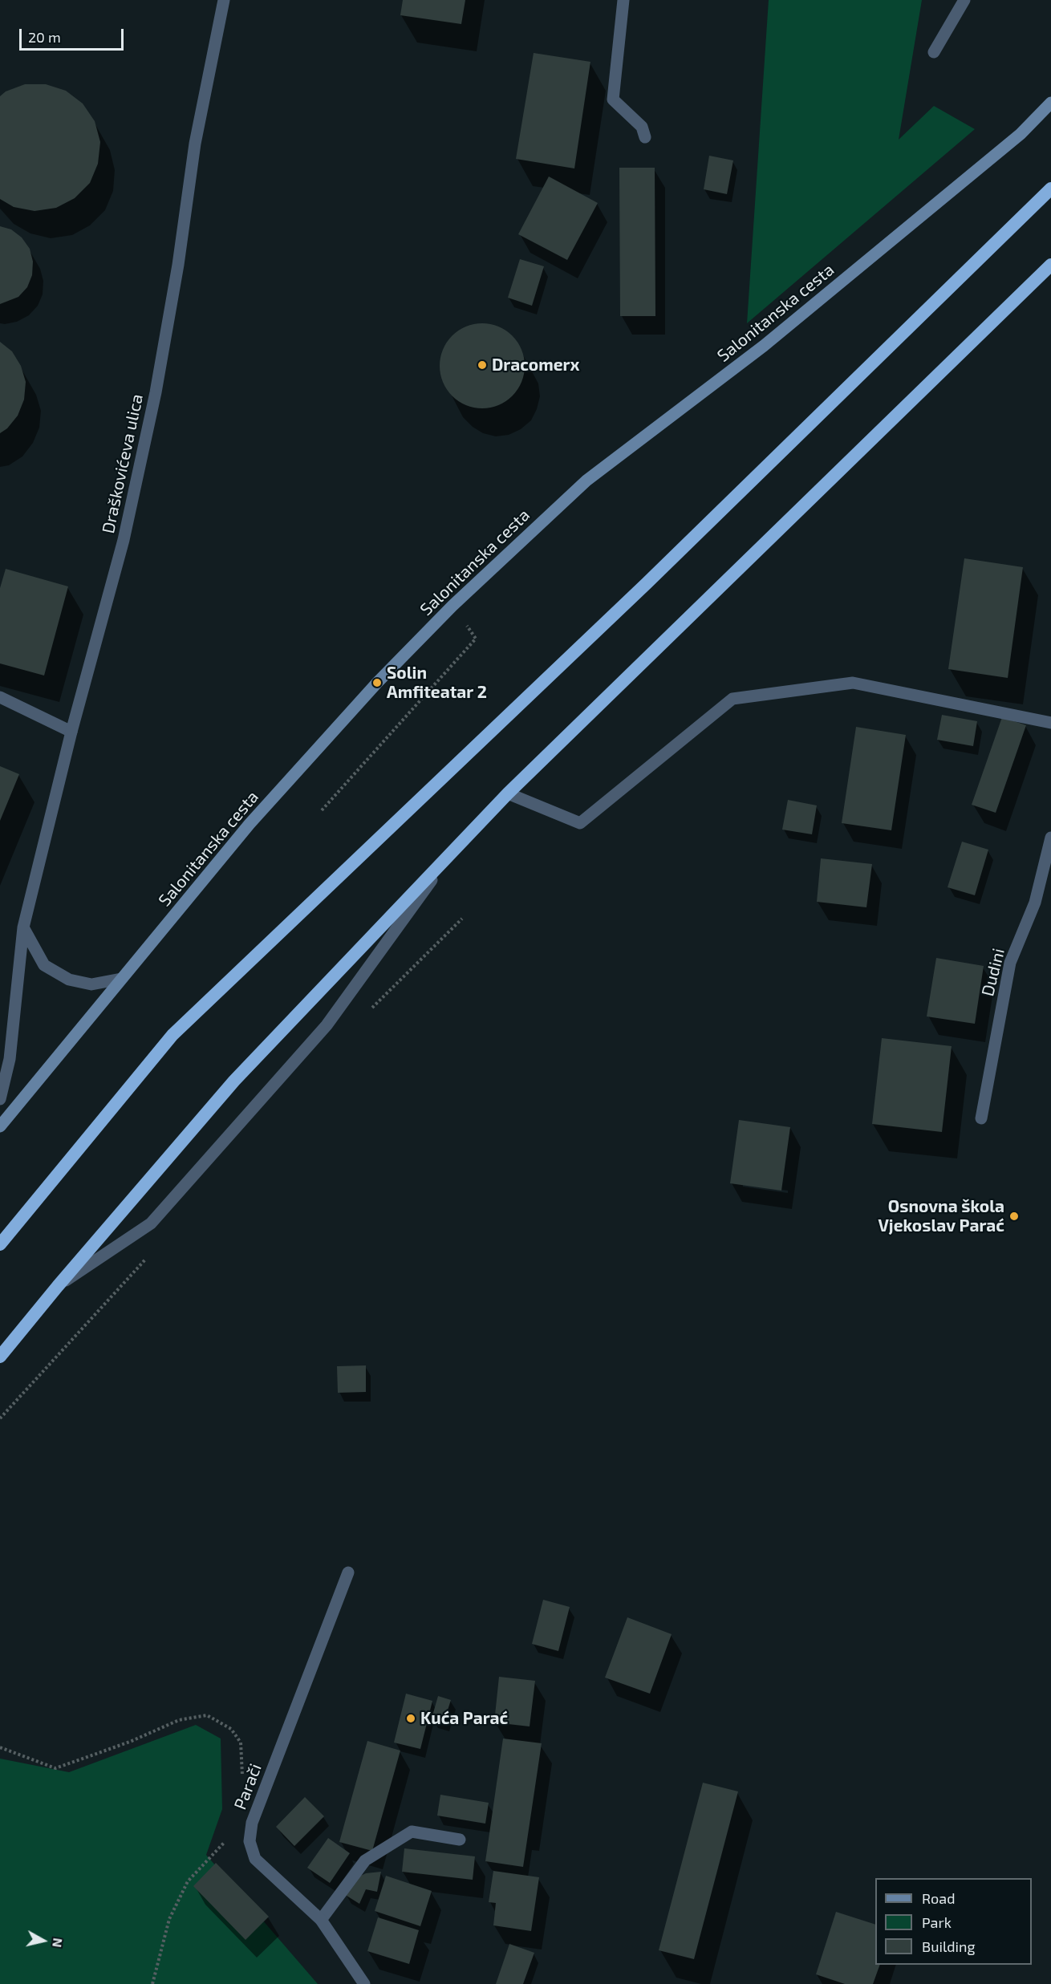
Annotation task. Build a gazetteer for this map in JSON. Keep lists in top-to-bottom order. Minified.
{"streets":{"main road":["Salonitanska cesta"],"street":["Draškovićeva ulica","Dudini","Parači"]},"places":["Dracomerx","Solin Amfiteatar 2","Osnovna škola Vjekoslav Parać","Kuća Parać"],"legend":["Road","Park","Building"],"scale_bar":"20 m","north":"right"}
